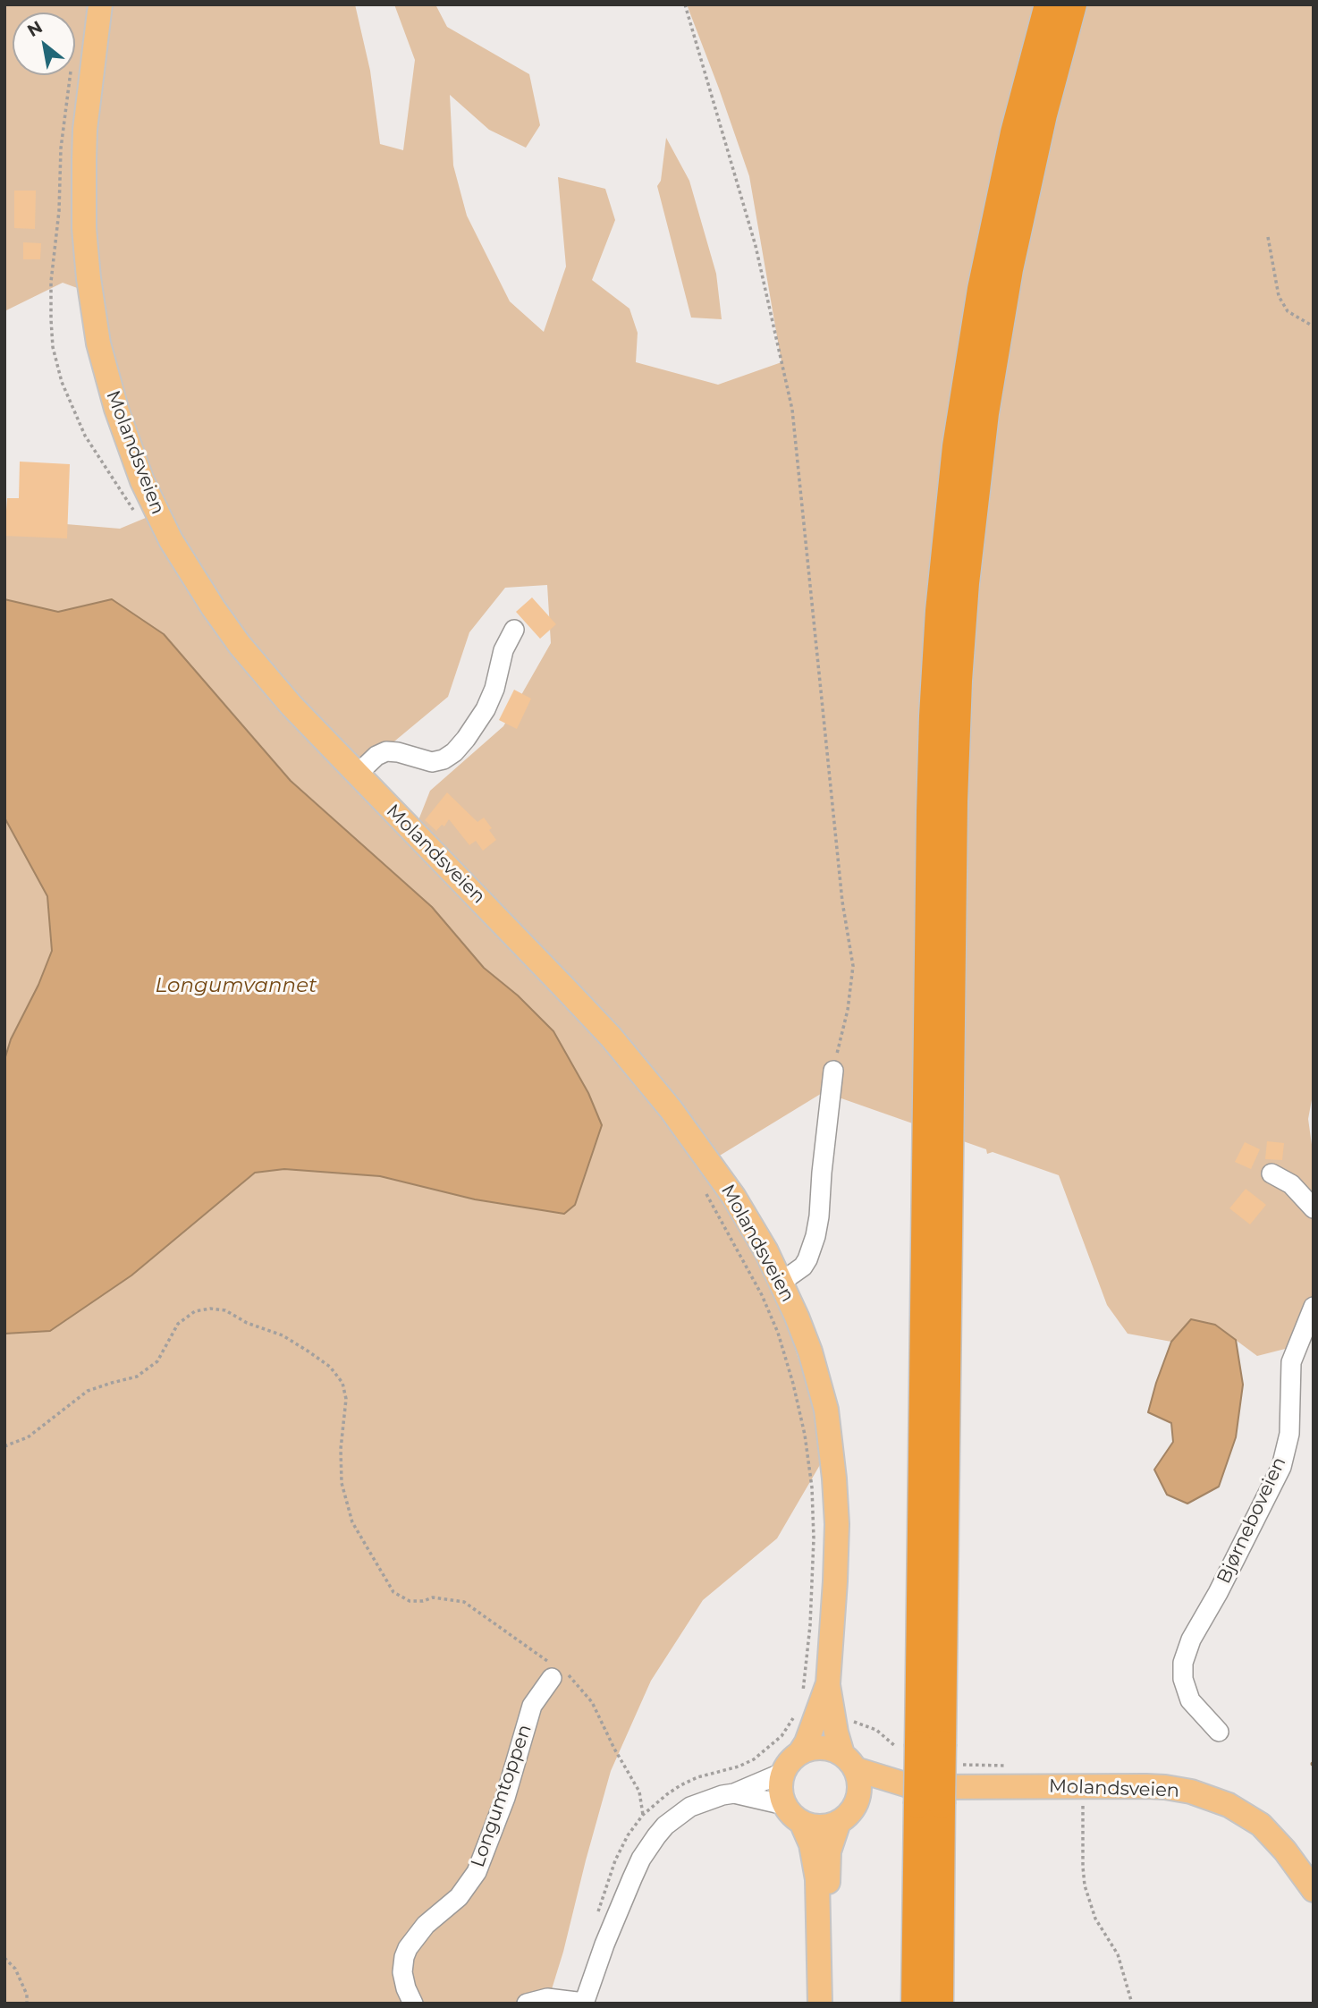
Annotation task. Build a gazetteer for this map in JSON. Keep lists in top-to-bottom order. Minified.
{"streets":{"main road":["Molandsveien"],"street":["Bjørneboveien","Longumtoppen"]},"water":["Longumvannet"],"north":"top left"}
